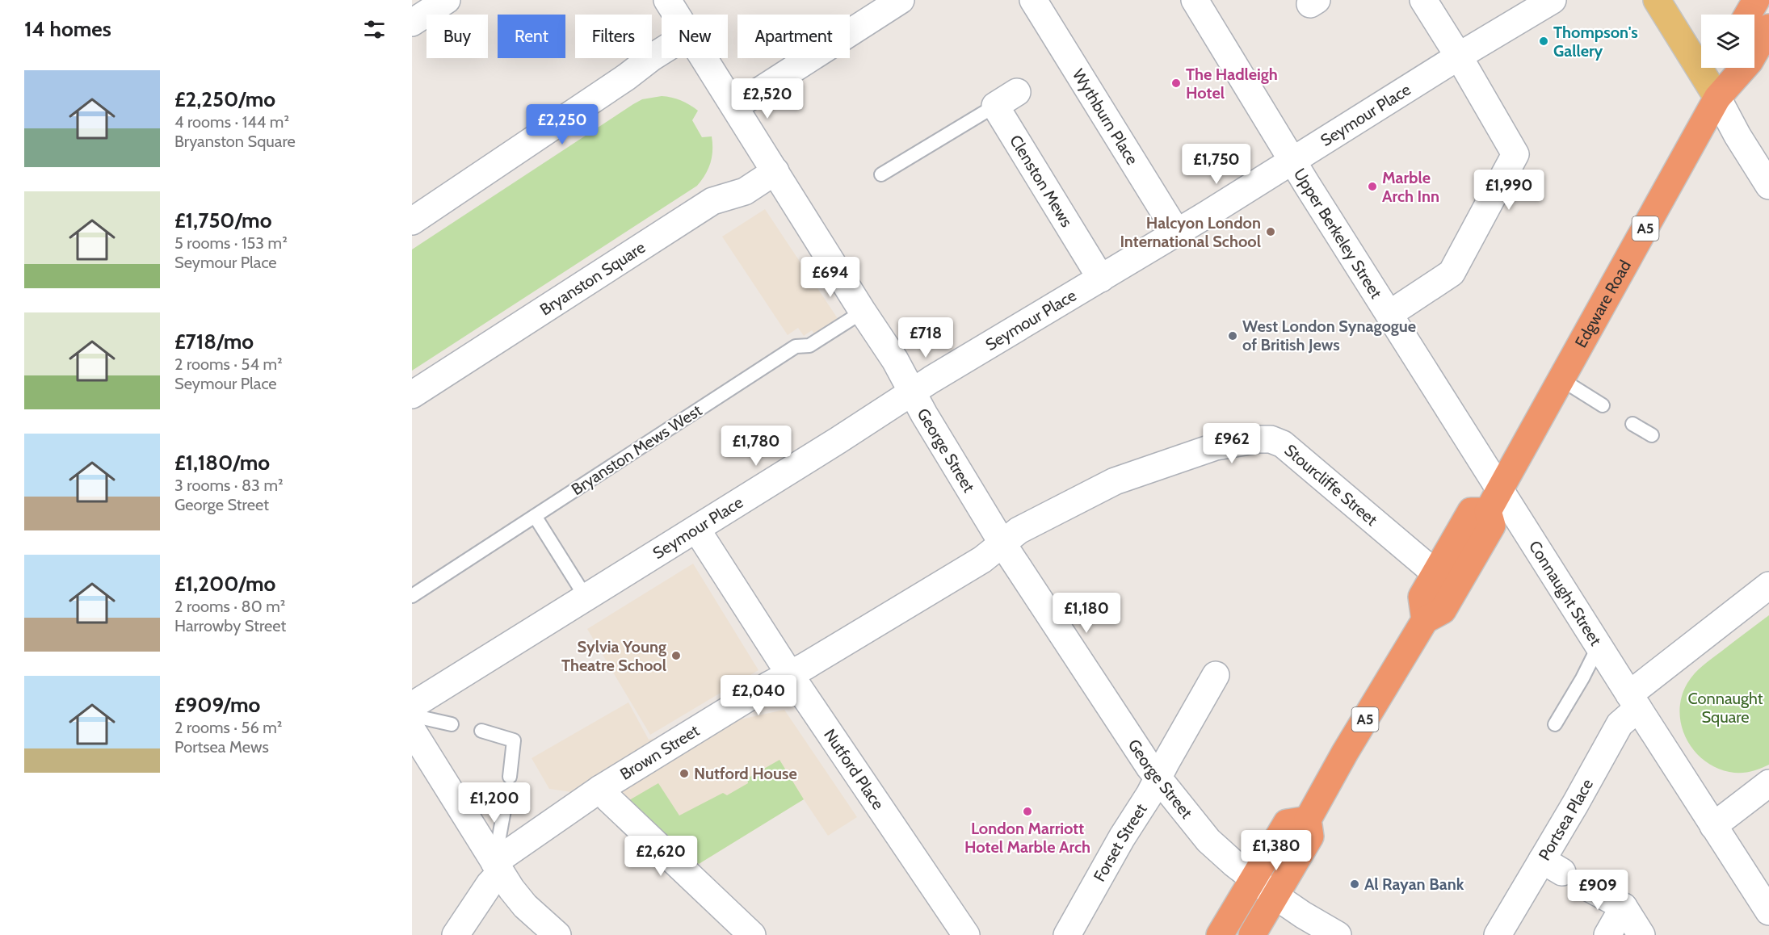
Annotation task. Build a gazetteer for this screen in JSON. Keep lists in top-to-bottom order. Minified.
{"streets":{"highway":["A5","Edgware Road"],"street":["Seymour Place","Wythburn Place","Clenston Mews","Upper Berkeley Street","Bryanston Square","George Street","Stourcliffe Street","Connaught Street","Brown Street","Nutford Place","Portsea Place","Forset Street"],"lane":["Bryanston Mews West"]},"crossings":[["Seymour Place","Wythburn Place"],["Seymour Place","Clenston Mews"],["Seymour Place","Upper Berkeley Street"],["Seymour Place","George Street"],["Seymour Place","Nutford Place"],["Upper Berkeley Street","Edgware Road"],["Upper Berkeley Street","Connaught Street"],["Bryanston Square","George Street"],["Edgware Road","George Street"],["Edgware Road","Connaught Street"],["Bryanston Mews West","George Street"],["George Street","Stourcliffe Street"],["George Street","Brown Street"],["George Street","Forset Street"],["Stourcliffe Street","Brown Street"],["Connaught Street","Portsea Place"],["Brown Street","Nutford Place"]],"parks":["Connaught Square"],"places":["Thompson's Gallery","The Hadleigh Hotel","Marble Arch Inn","Halcyon London International School","West London Synagogue of British Jews","Sylvia Young Theatre School","Nutford House","London Marriott Hotel Marble Arch","Al Rayan Bank"],"page":{"heading":"14 homes","chip":["Buy","Rent","Filters","New","Apartment"],"list":[{"name":"£2,250/mo","note":"4 rooms · 144 m² · Bryanston Square"},{"name":"£1,750/mo","note":"5 rooms · 153 m² · Seymour Place"},{"name":"£718/mo","note":"2 rooms · 54 m² · Seymour Place"},{"name":"£1,180/mo","note":"3 rooms · 83 m² · George Street"},{"name":"£1,200/mo","note":"2 rooms · 80 m² · Harrowby Street"},{"name":"£909/mo","note":"2 rooms · 56 m² · Portsea Mews"}],"price":["£2,520","£2,250","£1,750","£1,990","£694","£718","£962","£1,780","£1,180","£2,040","£1,200","£1,380","£2,620","£909"]}}
